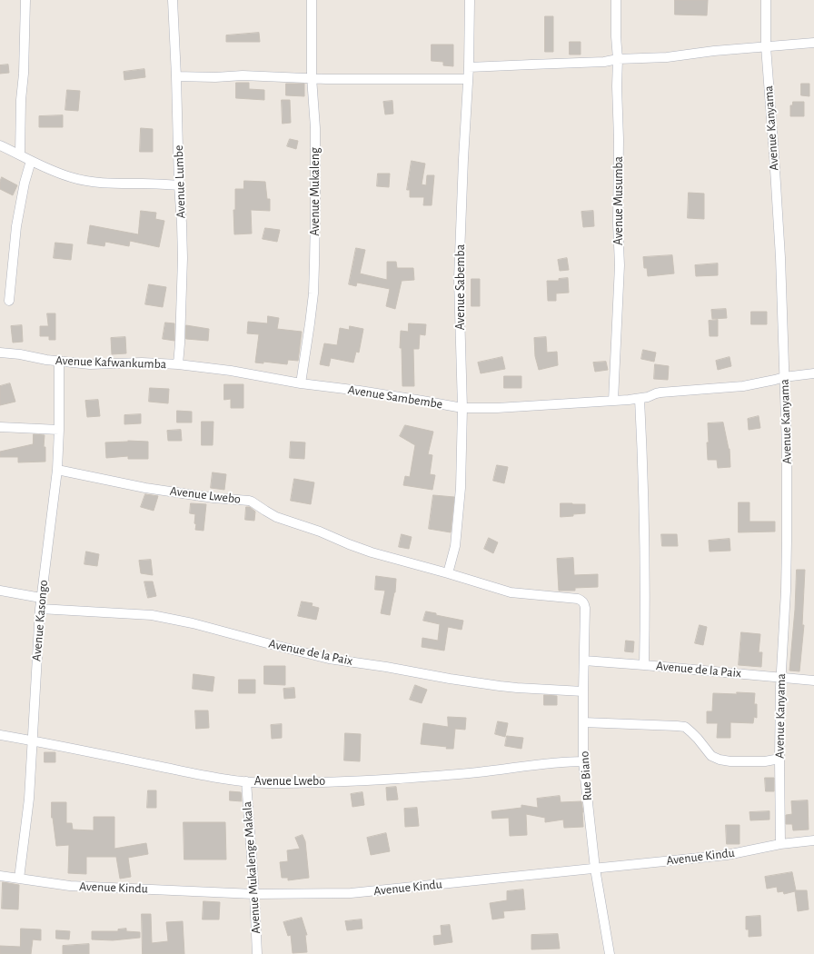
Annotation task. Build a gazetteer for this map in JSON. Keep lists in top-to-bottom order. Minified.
{"streets":{"street":["Avenue Kanyama","Avenue Lumbe","Avenue Mukaleng","Avenue Musumba","Avenue Sabemba","Avenue Kafwankumba","Avenue Sambembe","Avenue Lwebo","Avenue Kasongo","Avenue de la Paix","Rue Biano","Avenue Kindu","Avenue Mukalenge Makala"]},"crossings":[["Avenue Kanyama","Avenue Sambembe"],["Avenue Kanyama","Avenue de la Paix"],["Avenue Kanyama","Avenue Kindu"],["Avenue Lumbe","Avenue Kafwankumba"],["Avenue Lumbe","Avenue Sambembe"],["Avenue Mukaleng","Avenue Sambembe"],["Avenue Musumba","Avenue Sambembe"],["Avenue Sabemba","Avenue Sambembe"],["Avenue Sabemba","Avenue Lwebo"],["Avenue Kafwankumba","Avenue Sambembe"],["Avenue Kafwankumba","Avenue Kasongo"],["Avenue Lwebo","Avenue Kasongo"],["Avenue Lwebo","Rue Biano"],["Avenue Lwebo","Avenue Mukalenge Makala"],["Avenue Kasongo","Avenue de la Paix"],["Avenue Kasongo","Avenue Kindu"],["Avenue de la Paix","Rue Biano"],["Rue Biano","Avenue Kindu"],["Avenue Kindu","Avenue Mukalenge Makala"]]}
